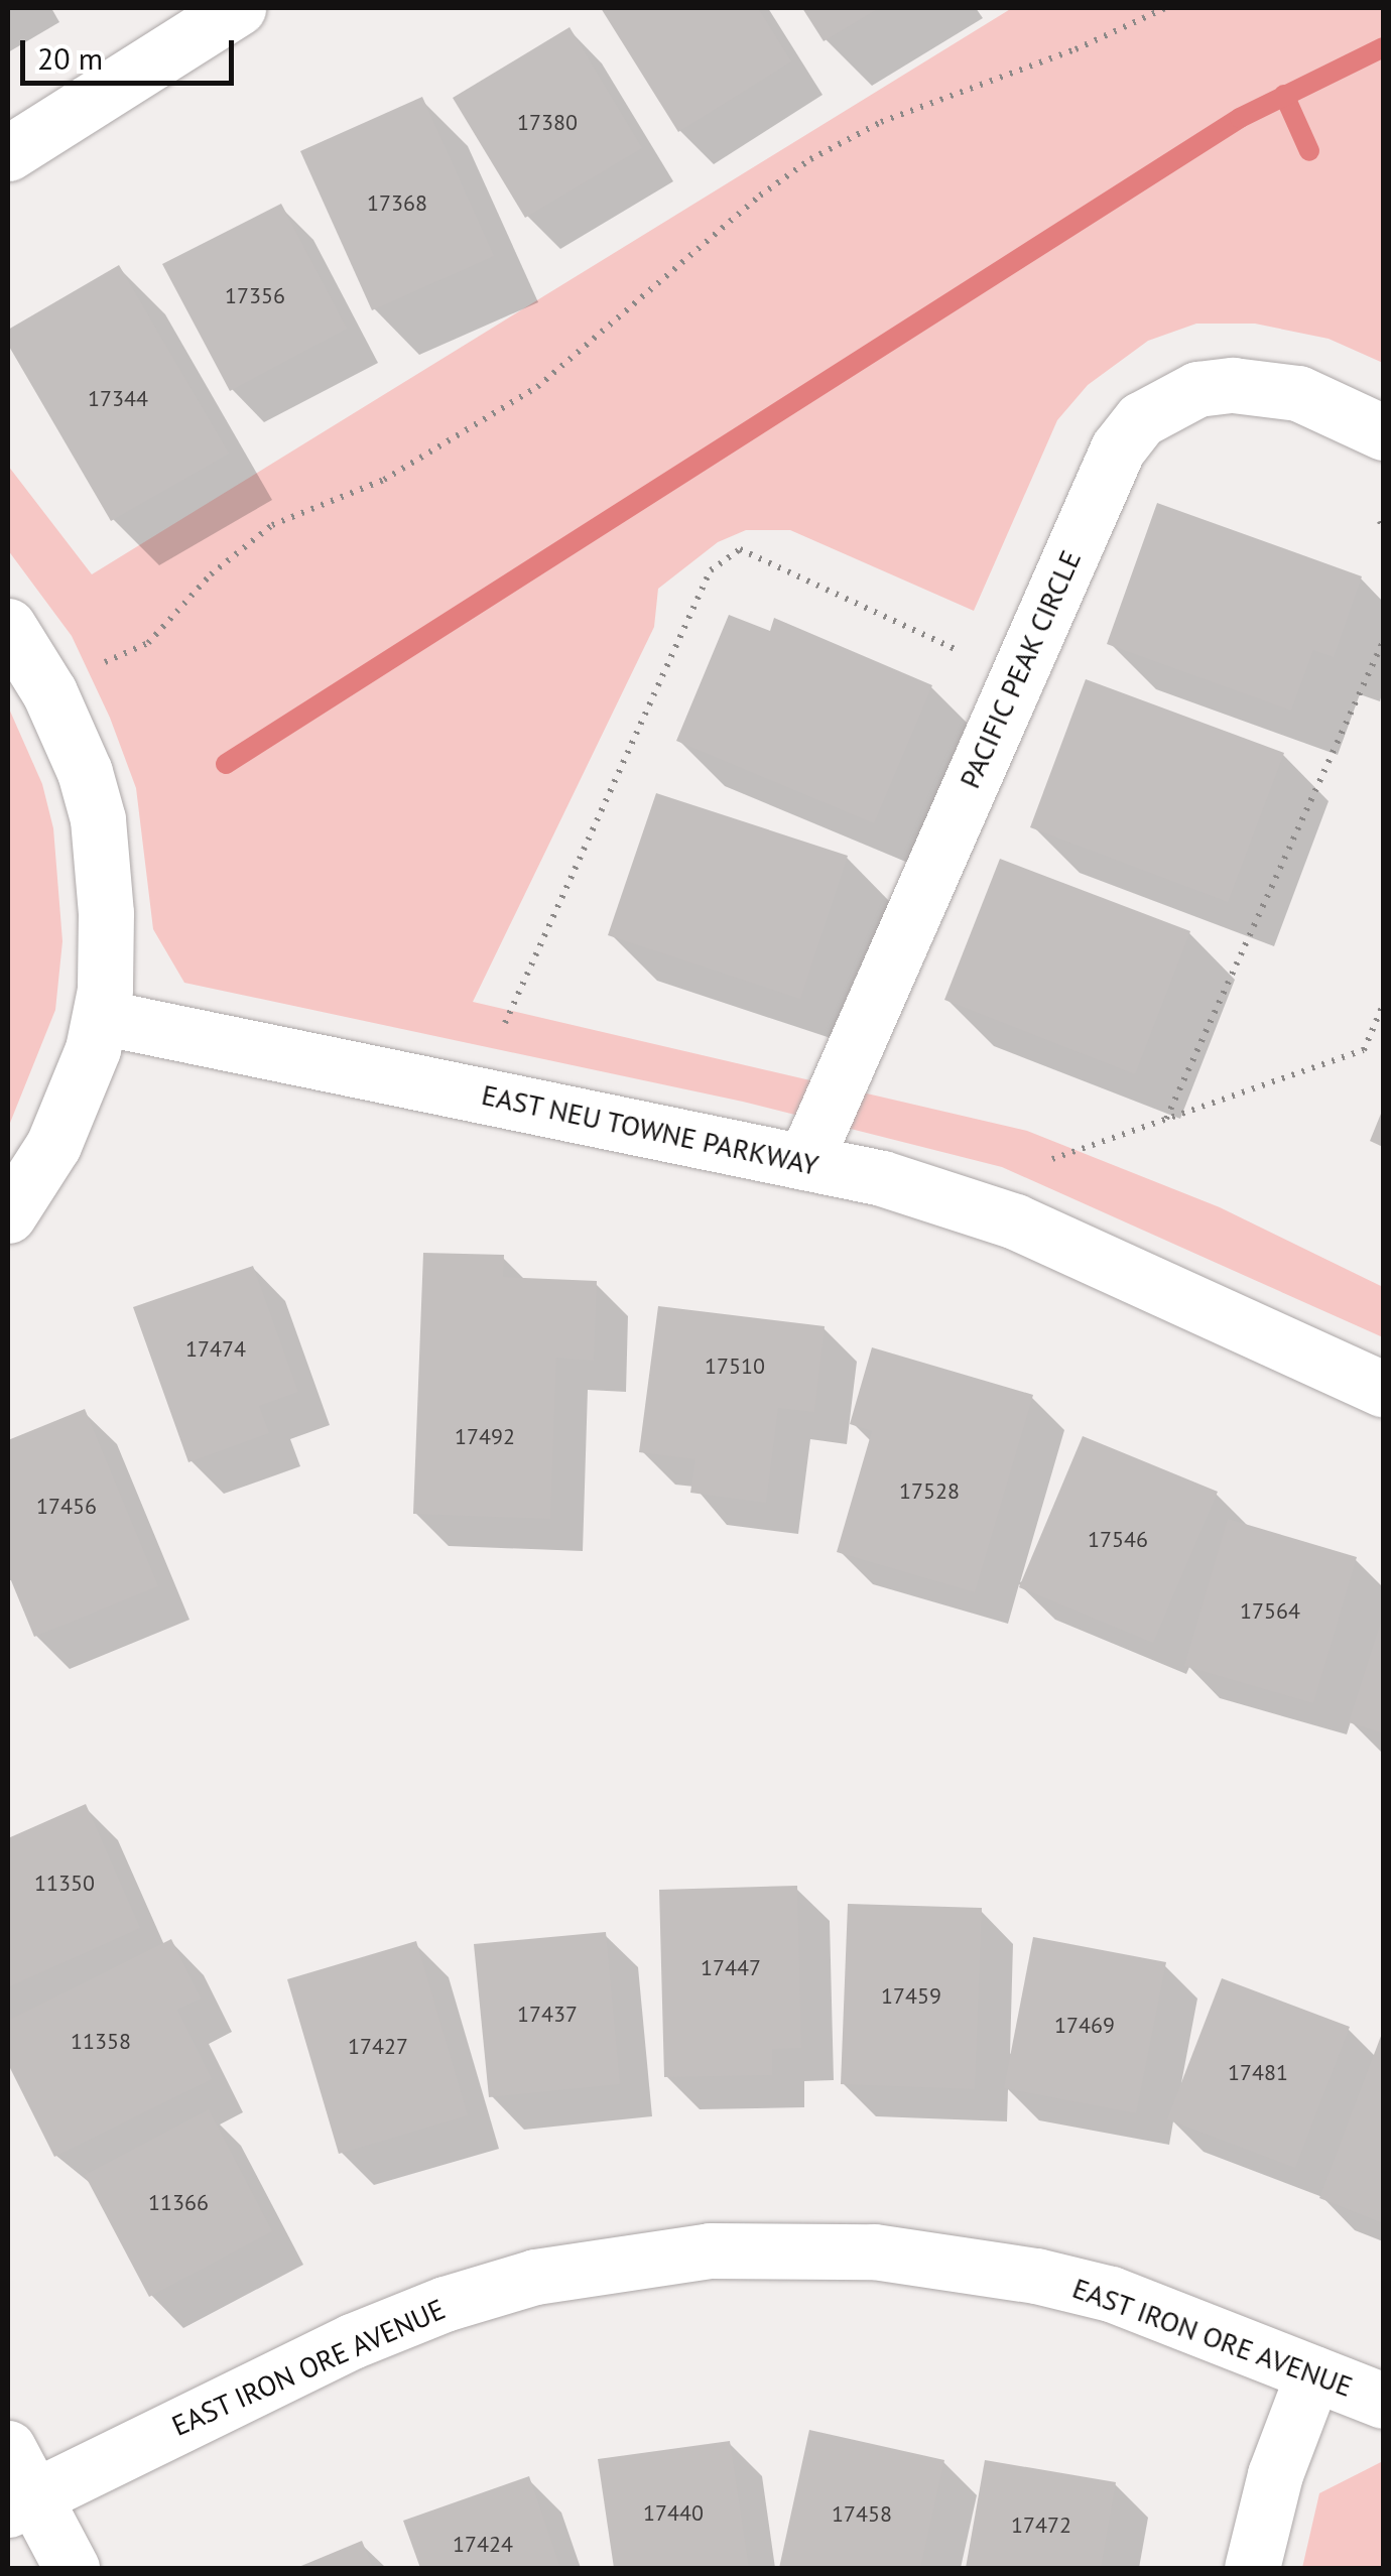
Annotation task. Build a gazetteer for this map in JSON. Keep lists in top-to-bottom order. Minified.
{"streets":{"street":["PACIFIC PEAK CIRCLE","EAST NEU TOWNE PARKWAY","EAST IRON ORE AVENUE"]},"crossings":[["PACIFIC PEAK CIRCLE","EAST NEU TOWNE PARKWAY"]],"house_numbers":["17380","17368","17356","17344","17474","17510","17492","17528","17456","17546","17564","11350","17447","17459","17437","17469","11358","17427","17481","11366","17440","17458","17472","17424"],"scale_bar":"20 m"}
